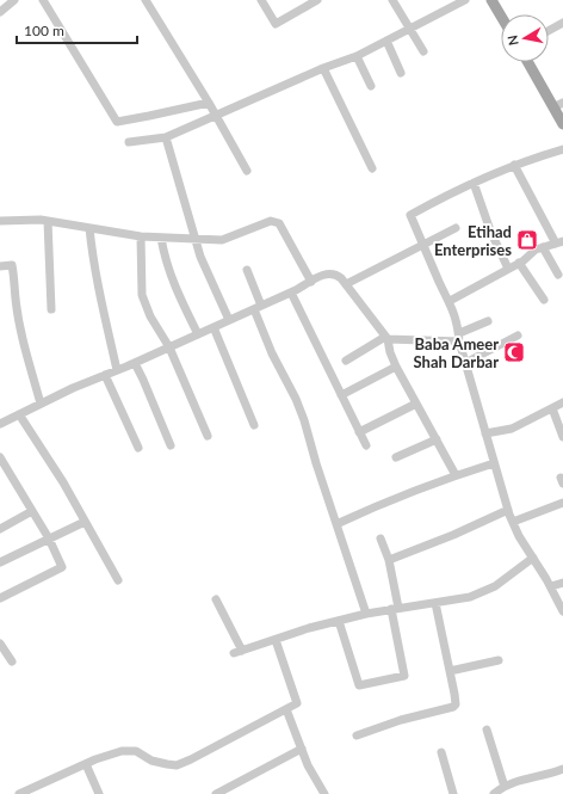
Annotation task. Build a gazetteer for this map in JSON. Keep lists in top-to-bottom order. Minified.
{"places":{"shop":["Etihad Enterprises"],"mosque":["Baba Ameer Shah Darbar"]},"scale_bar":"100 m","north":"left"}
